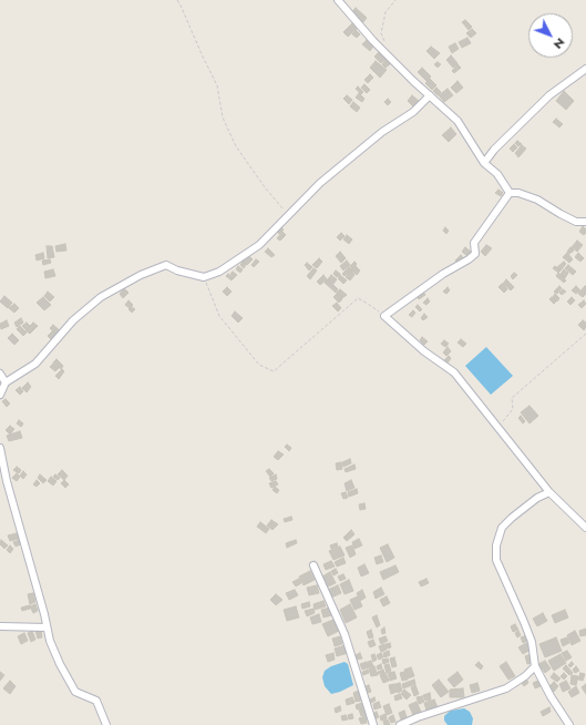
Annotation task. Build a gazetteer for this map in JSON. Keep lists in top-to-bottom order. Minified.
{"north":"bottom right"}
